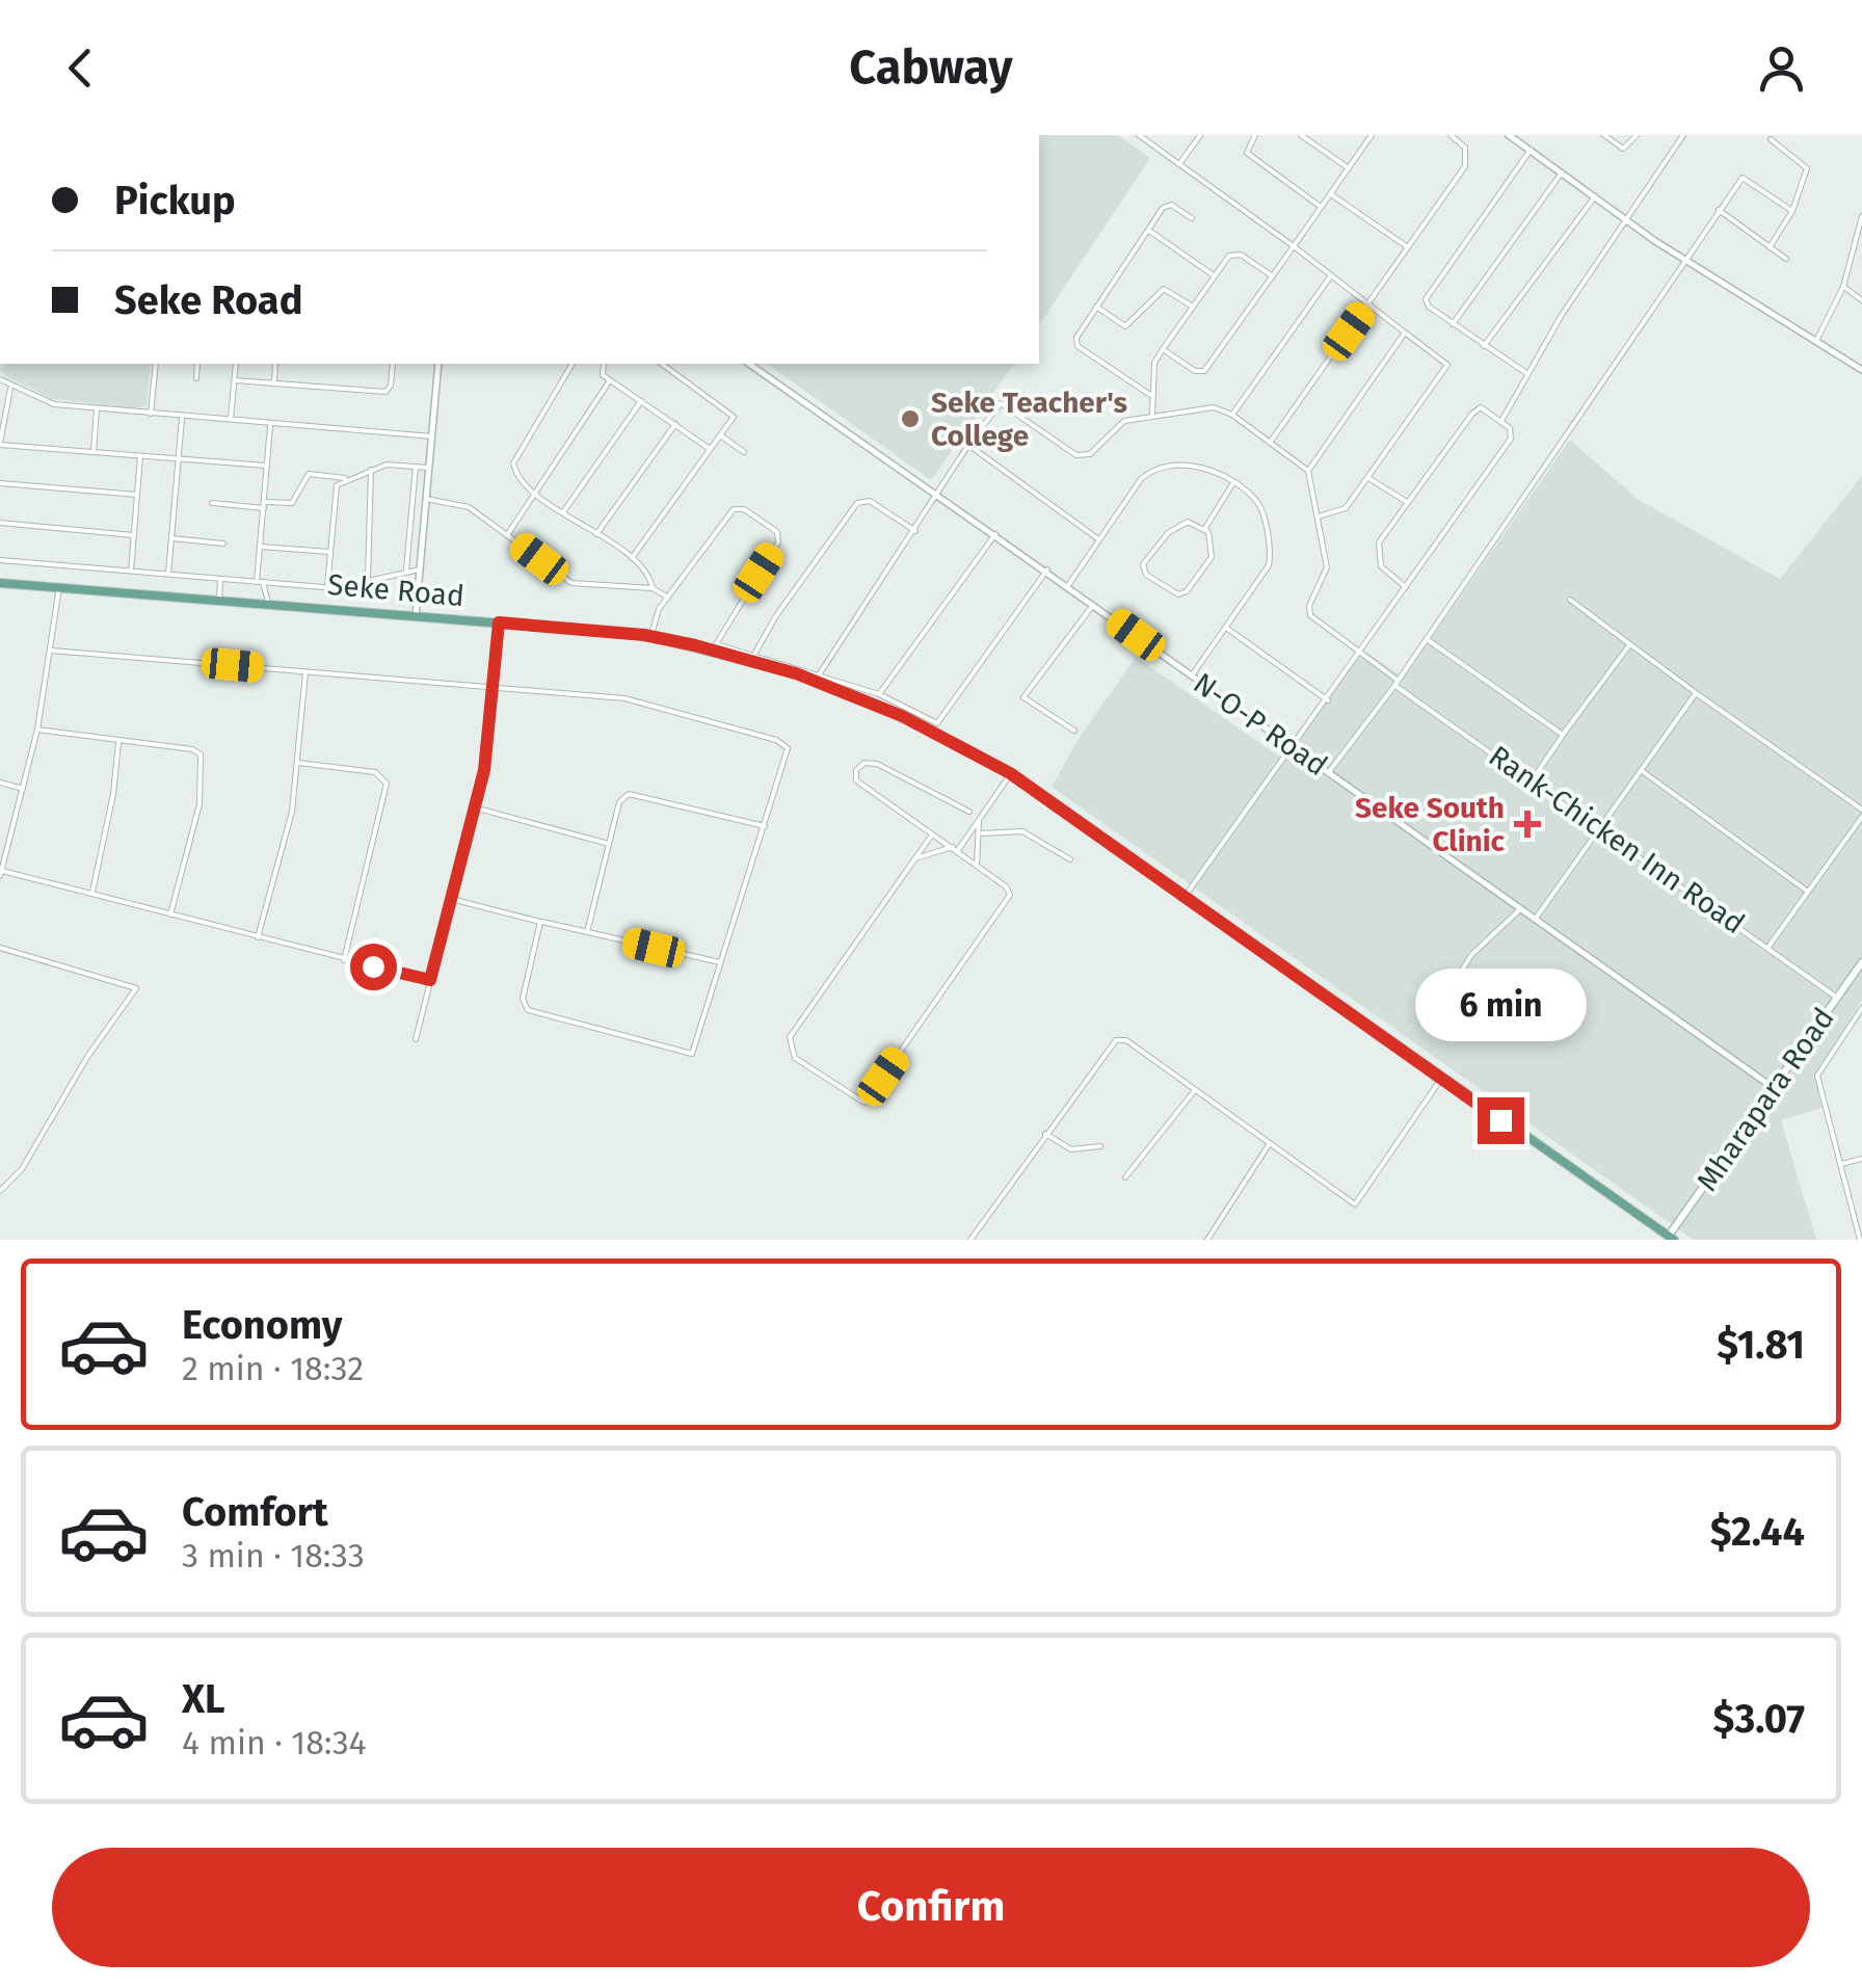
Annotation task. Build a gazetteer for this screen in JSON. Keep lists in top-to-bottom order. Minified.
{"streets":{"main road":["Seke Road","Mharapara Road"],"street":["N-O-P Road","Rank-Chicken Inn Road"]},"crossings":[["Seke Road","Mharapara Road"],["N-O-P Road","Mharapara Road"],["Rank-Chicken Inn Road","Mharapara Road"]],"places":{"other":["Seke Teacher's College"],"health":["Seke South Clinic"]},"page":{"header":"Cabway","banner":["Pickup","Seke Road"],"bubble":"6 min","list":[{"name":"Economy","note":"2 min · 18:32","value":"$1.81"},{"name":"Comfort","note":"3 min · 18:33","value":"$2.44"},{"name":"XL","note":"4 min · 18:34","value":"$3.07"}],"buttons":"Confirm"}}
